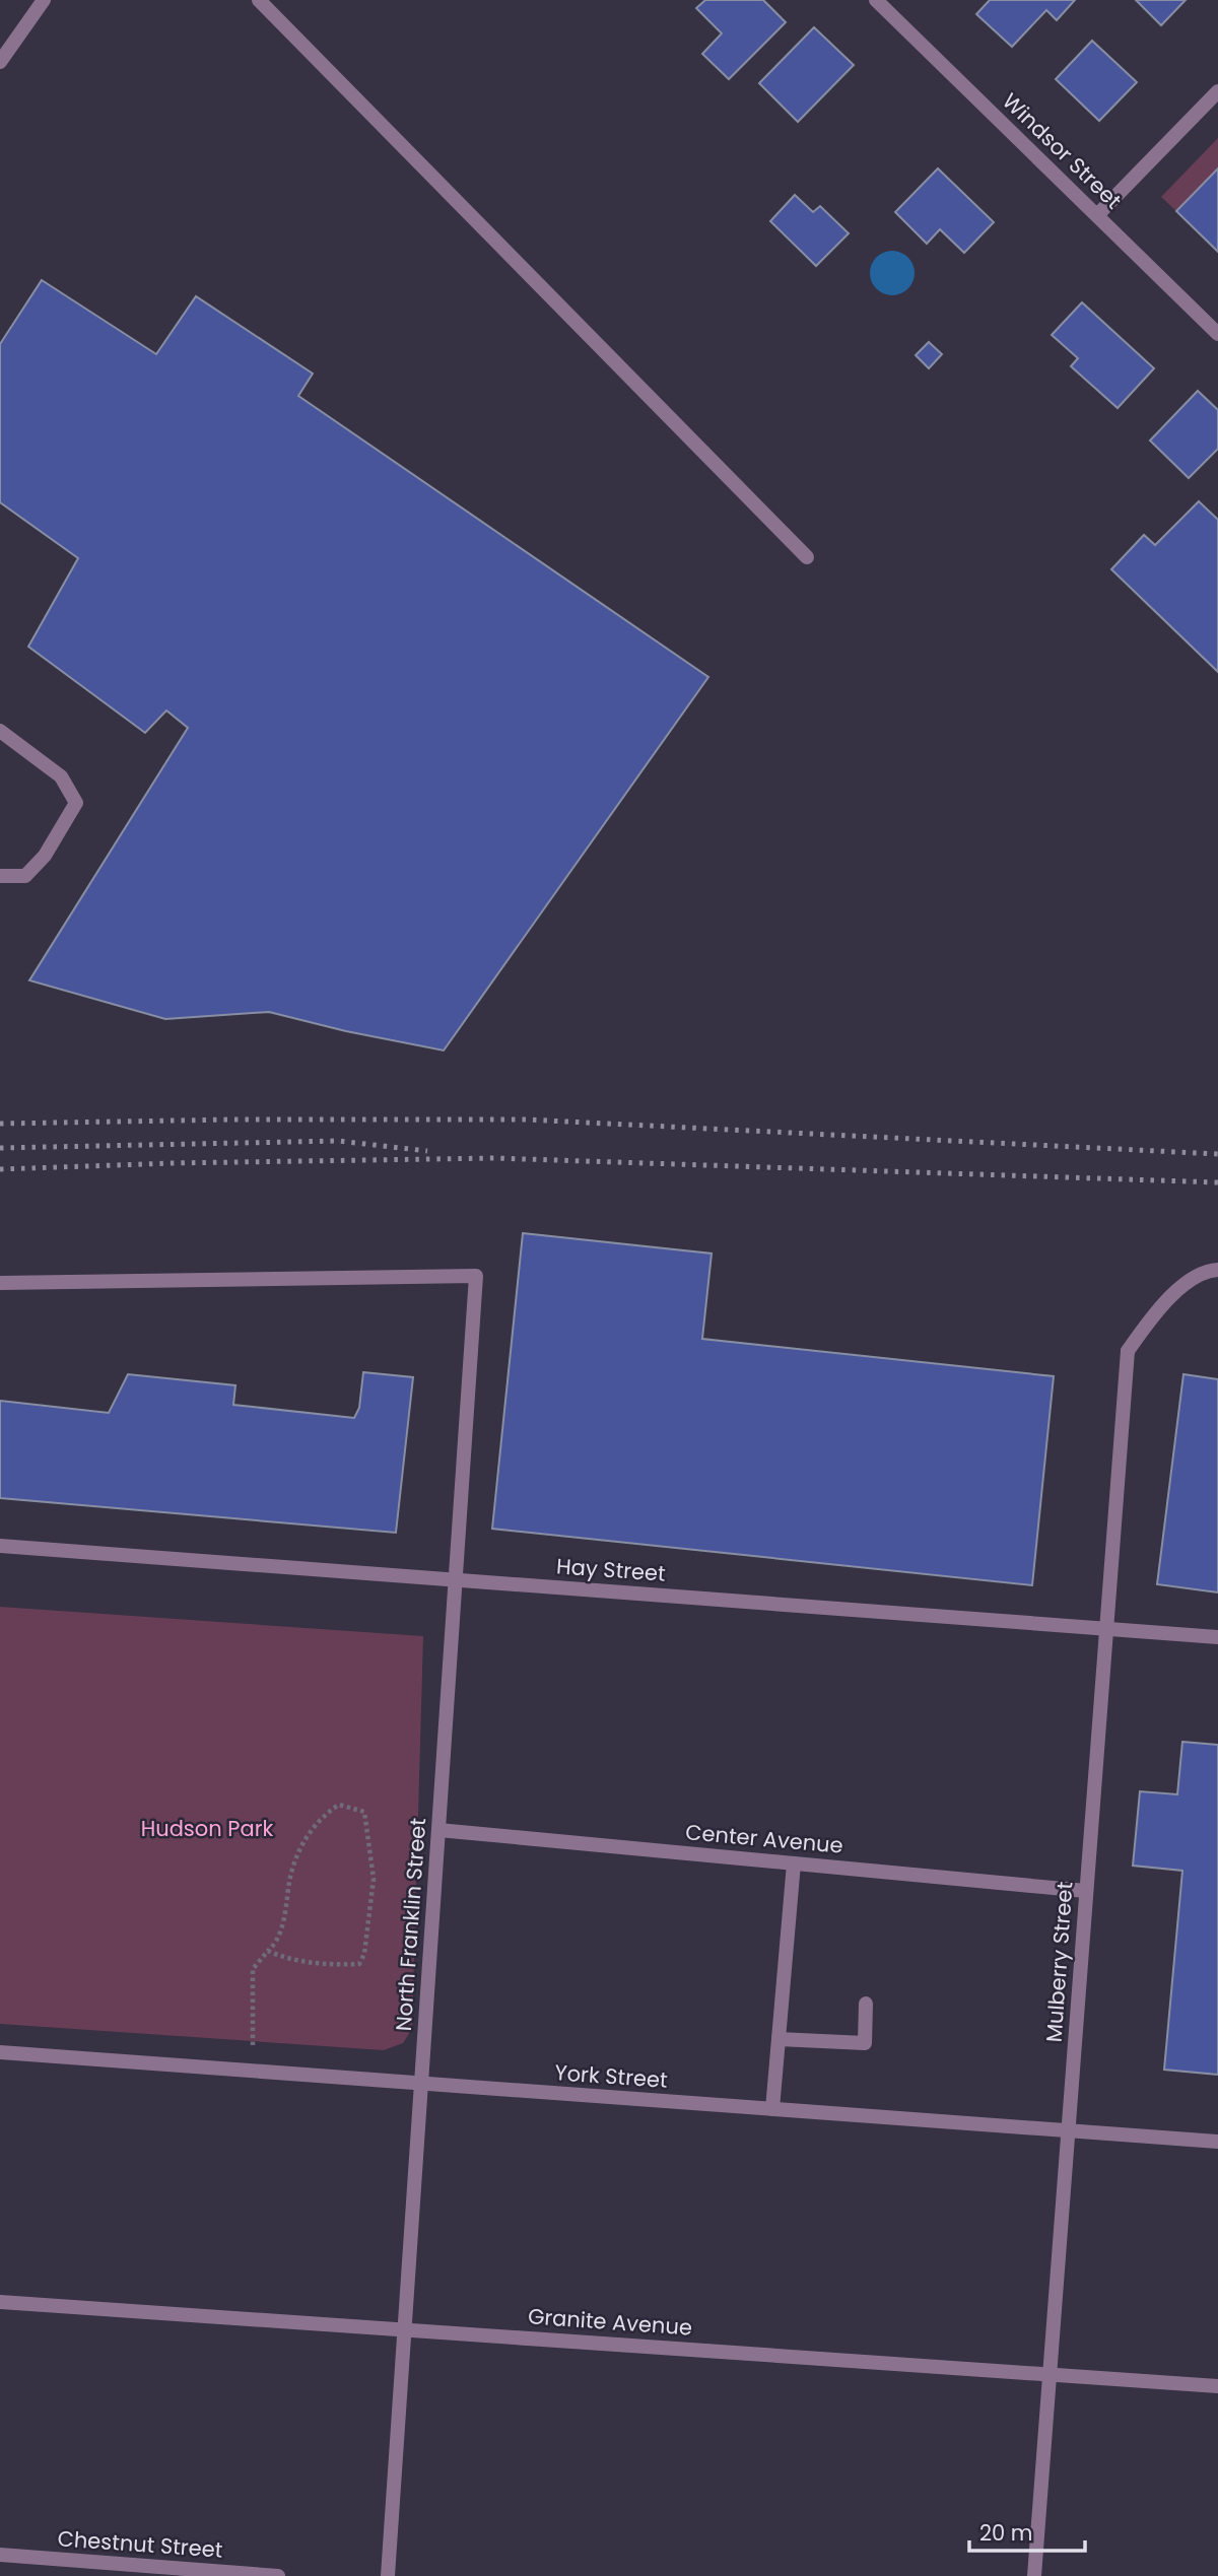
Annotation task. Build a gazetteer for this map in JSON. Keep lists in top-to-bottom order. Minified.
{"streets":{"street":["Windsor Street","Hay Street","Center Avenue","North Franklin Street","Mulberry Street","York Street","Granite Avenue","Chestnut Street"]},"crossings":[["Hay Street","North Franklin Street"],["Hay Street","Mulberry Street"],["Center Avenue","North Franklin Street"],["Center Avenue","Mulberry Street"],["North Franklin Street","York Street"],["North Franklin Street","Granite Avenue"],["Mulberry Street","York Street"],["Mulberry Street","Granite Avenue"]],"parks":["Hudson Park"],"scale_bar":"20 m"}
